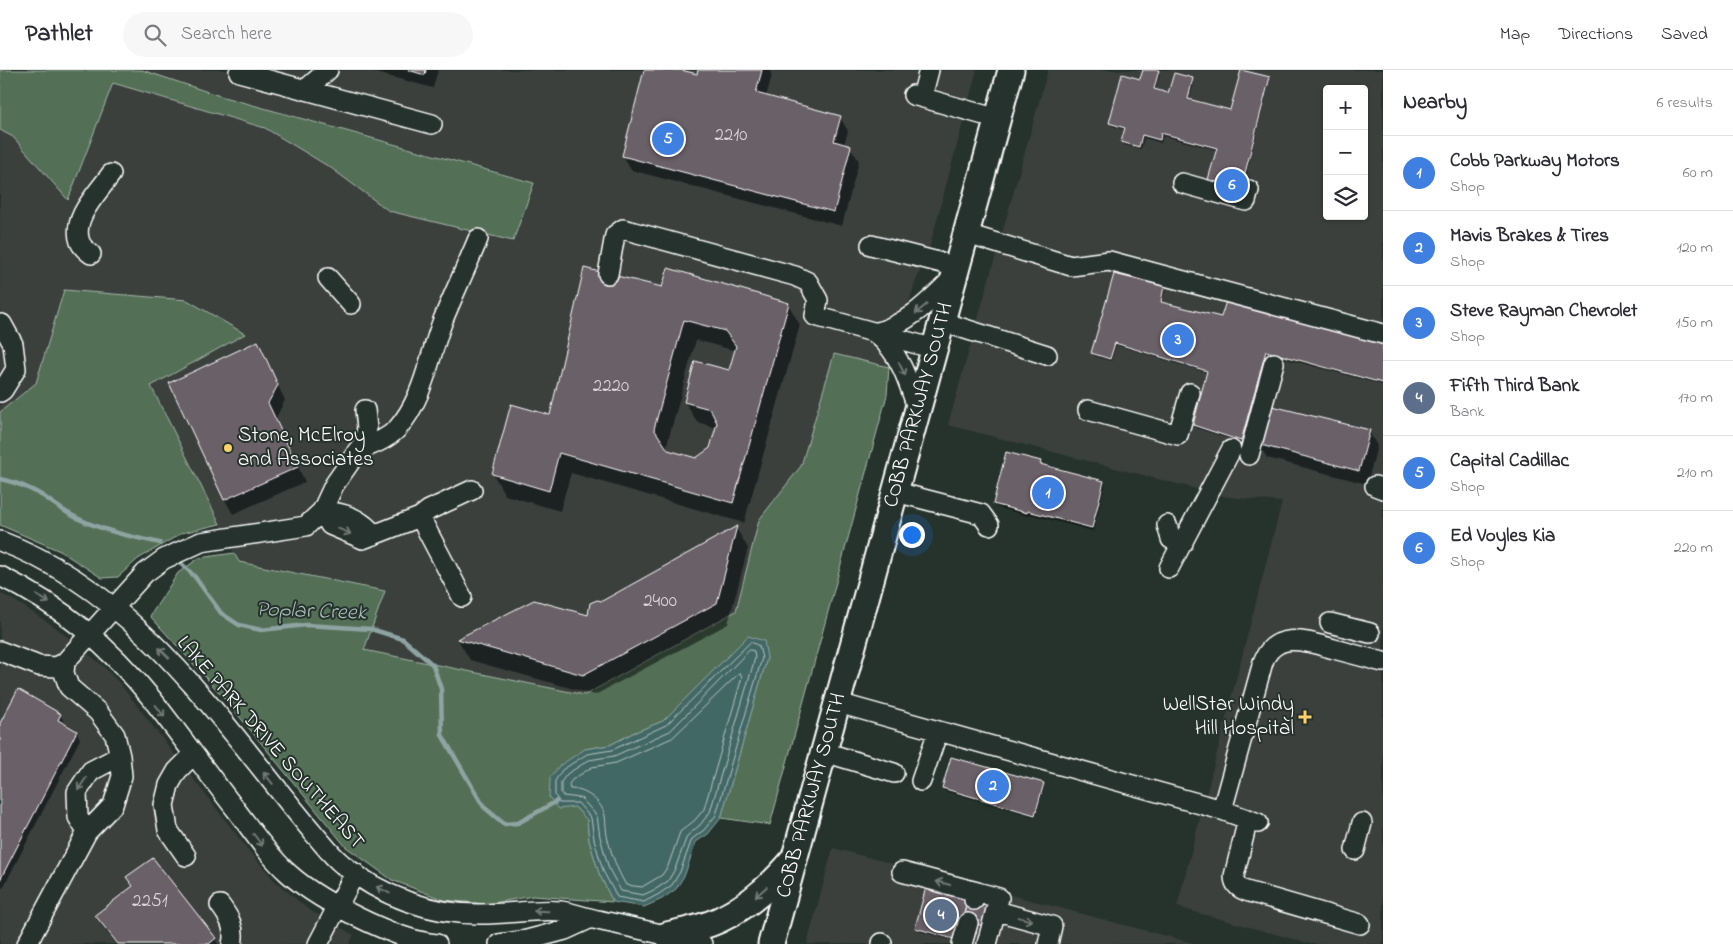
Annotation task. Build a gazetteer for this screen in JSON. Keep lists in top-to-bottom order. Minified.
{"streets":{"main road":["COBB PARKWAY SOUTH"],"street":["LAKE PARK DRIVE SOUTHEAST"]},"water":["Poplar Creek"],"places":{"other":["Stone, McElroy and Associates"],"health":["WellStar Windy Hill Hospital"]},"house_numbers":["2210","2220","2400","2251"],"page":{"header":"Pathlet","search":"Search here","nav":["Map","Directions","Saved"],"heading":["Nearby","6 results"],"map_buttons":["+","−"],"pins":["5","6","3","1","2","4"],"list":[{"mark":"1","name":"Cobb Parkway Motors","note":"Shop","value":"60 m"},{"mark":"2","name":"Mavis Brakes & Tires","note":"Shop","value":"120 m"},{"mark":"3","name":"Steve Rayman Chevrolet","note":"Shop","value":"150 m"},{"mark":"4","name":"Fifth Third Bank","note":"Bank","value":"170 m"},{"mark":"5","name":"Capital Cadillac","note":"Shop","value":"210 m"},{"mark":"6","name":"Ed Voyles Kia","note":"Shop","value":"220 m"}]}}
